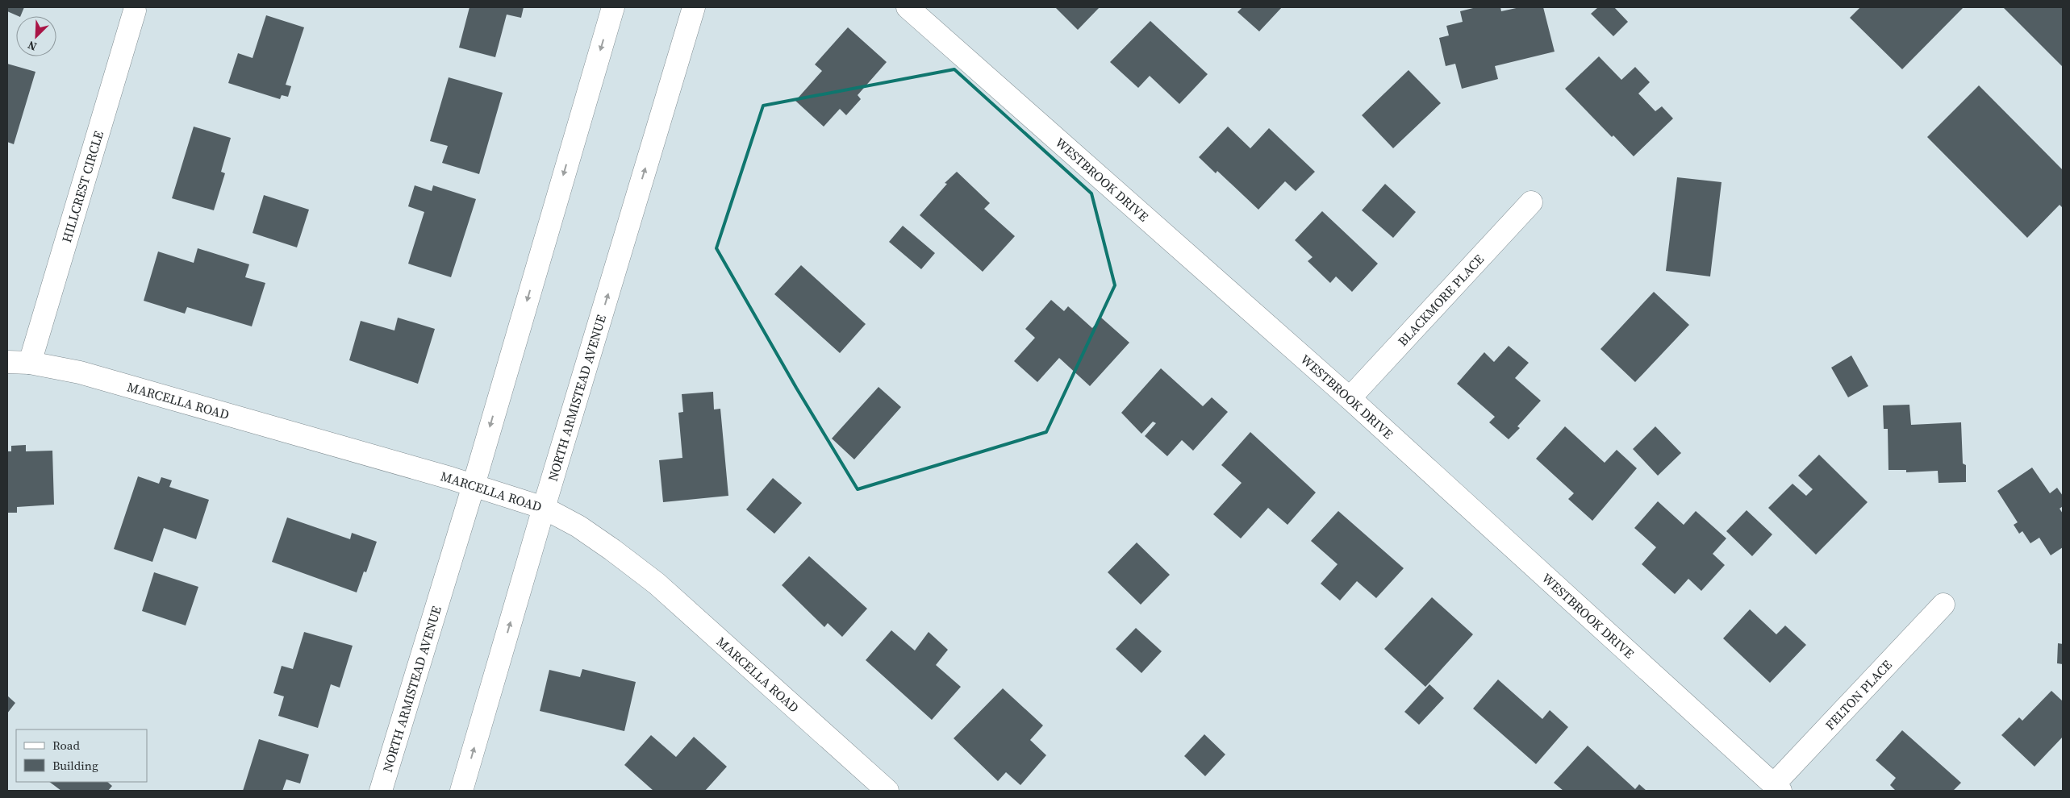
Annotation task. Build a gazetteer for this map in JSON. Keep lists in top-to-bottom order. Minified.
{"streets":{"street":["WESTBROOK DRIVE","HILLCREST CIRCLE","BLACKMORE PLACE","NORTH ARMISTEAD AVENUE","MARCELLA ROAD","FELTON PLACE"]},"crossings":[["WESTBROOK DRIVE","BLACKMORE PLACE"],["WESTBROOK DRIVE","FELTON PLACE"],["HILLCREST CIRCLE","MARCELLA ROAD"],["NORTH ARMISTEAD AVENUE","MARCELLA ROAD"]],"legend":["Road","Building"],"north":"bottom left"}
